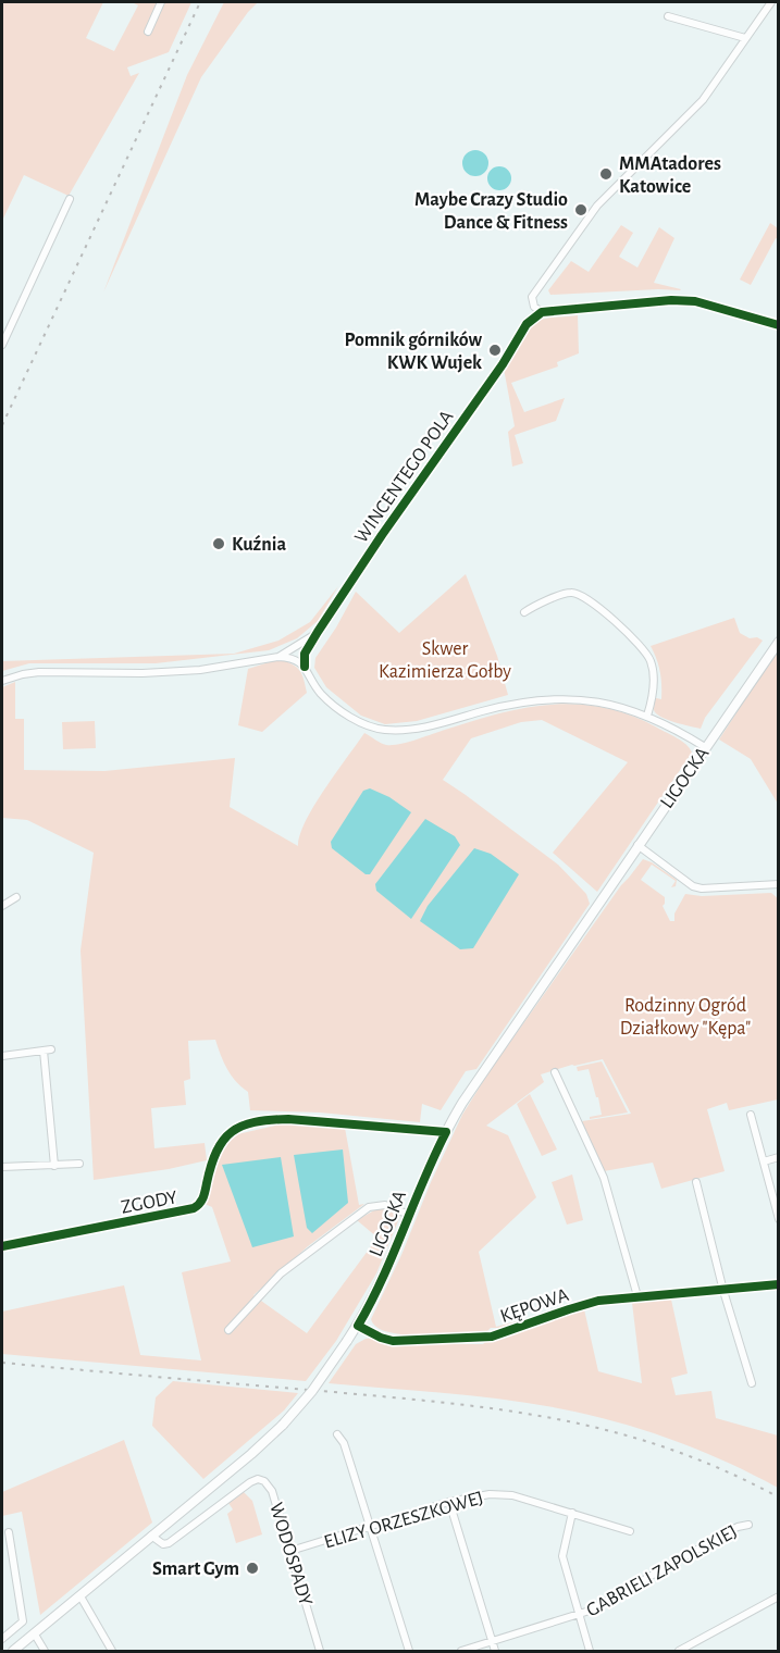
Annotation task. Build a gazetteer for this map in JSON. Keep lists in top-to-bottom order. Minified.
{"streets":{"street":["WINCENTEGO POLA","LIGOCKA","ZGODY","KĘPOWA","ELIZY ORZESZKOWEJ","WODOSPADY","GABRIELI ZAPOLSKIEJ"]},"crossings":[["LIGOCKA","ZGODY"],["LIGOCKA","KĘPOWA"],["LIGOCKA","WODOSPADY"],["ELIZY ORZESZKOWEJ","WODOSPADY"]],"parks":["Skwer Kazimierza Gołby","Rodzinny Ogród Działkowy \"Kępa\""],"places":["MMAtadores Katowice","Maybe Crazy Studio Dance & Fitness","Pomnik górników KWK Wujek","Kuźnia","Smart Gym"]}
